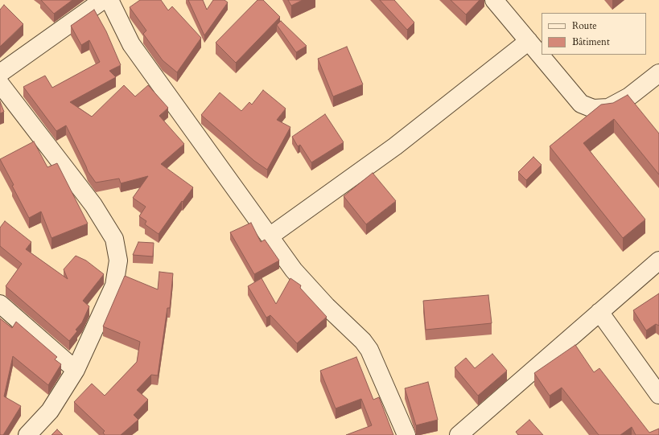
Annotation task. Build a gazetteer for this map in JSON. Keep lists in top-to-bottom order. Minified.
{"legend":["Route","Bâtiment"]}
